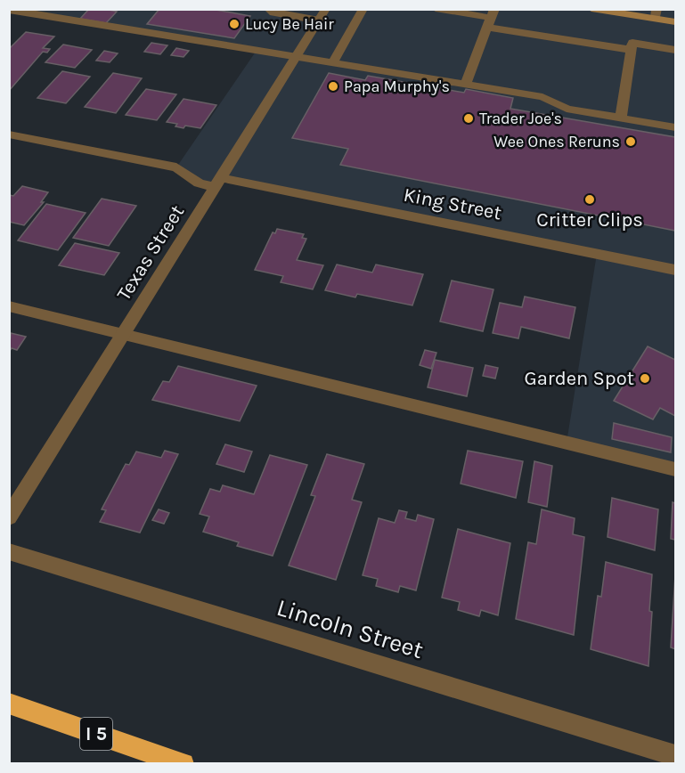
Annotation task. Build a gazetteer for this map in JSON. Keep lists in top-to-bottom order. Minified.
{"streets":{"highway":["I 5"],"street":["King Street","Texas Street","Lincoln Street"]},"crossings":[["King Street","Texas Street"]],"places":["Lucy Be Hair","Papa Murphy's","Trader Joe's","Wee Ones Reruns","Critter Clips","Garden Spot"]}
